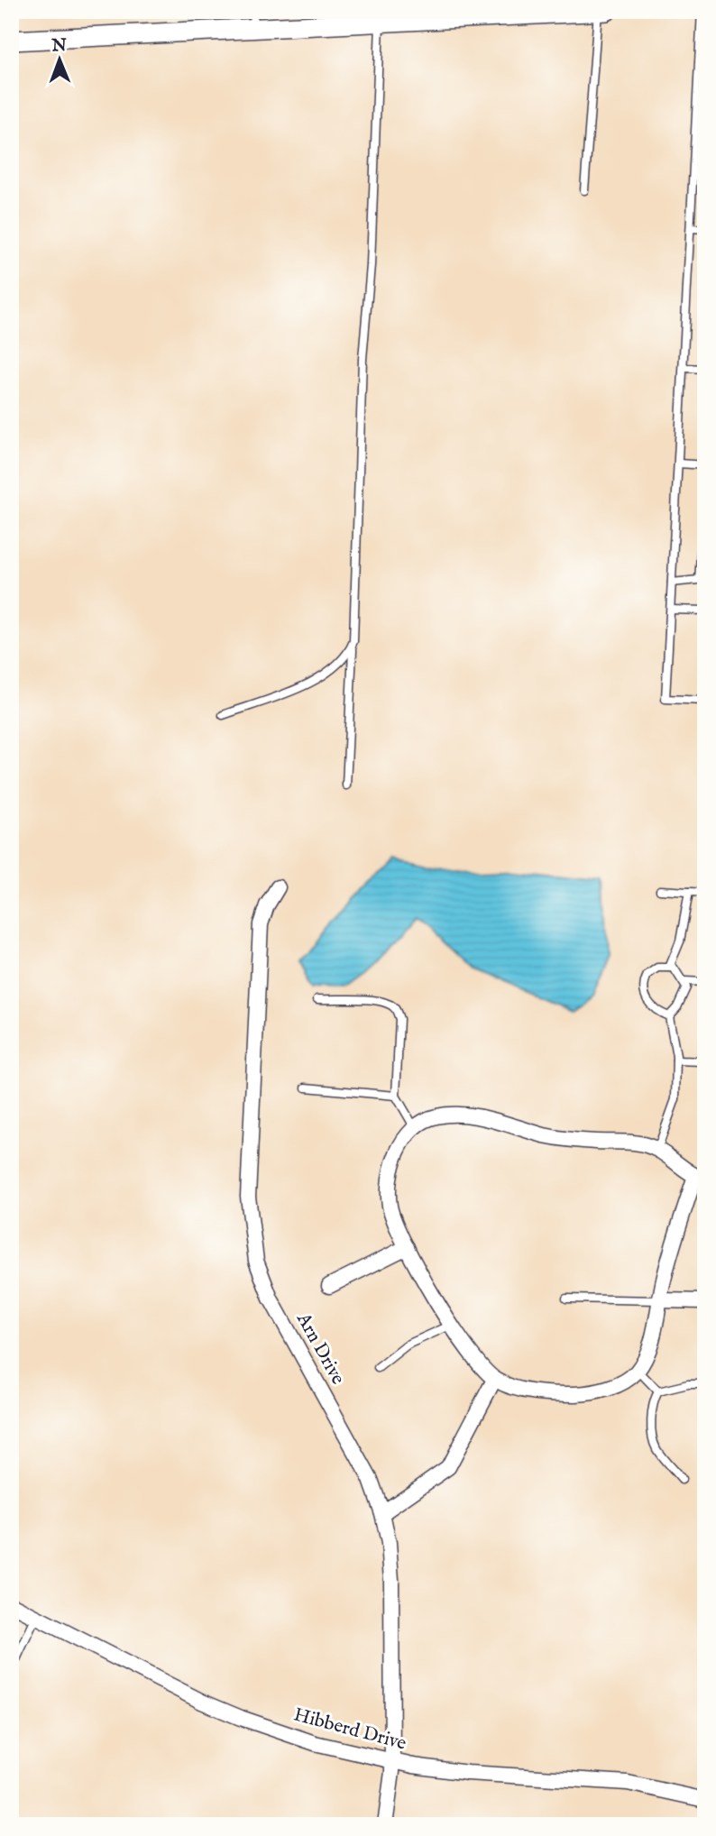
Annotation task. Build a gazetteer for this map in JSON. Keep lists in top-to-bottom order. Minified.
{"streets":{"street":["Arn Drive","Hibberd Drive"]},"crossings":[["Arn Drive","Hibberd Drive"]],"north":"top"}
